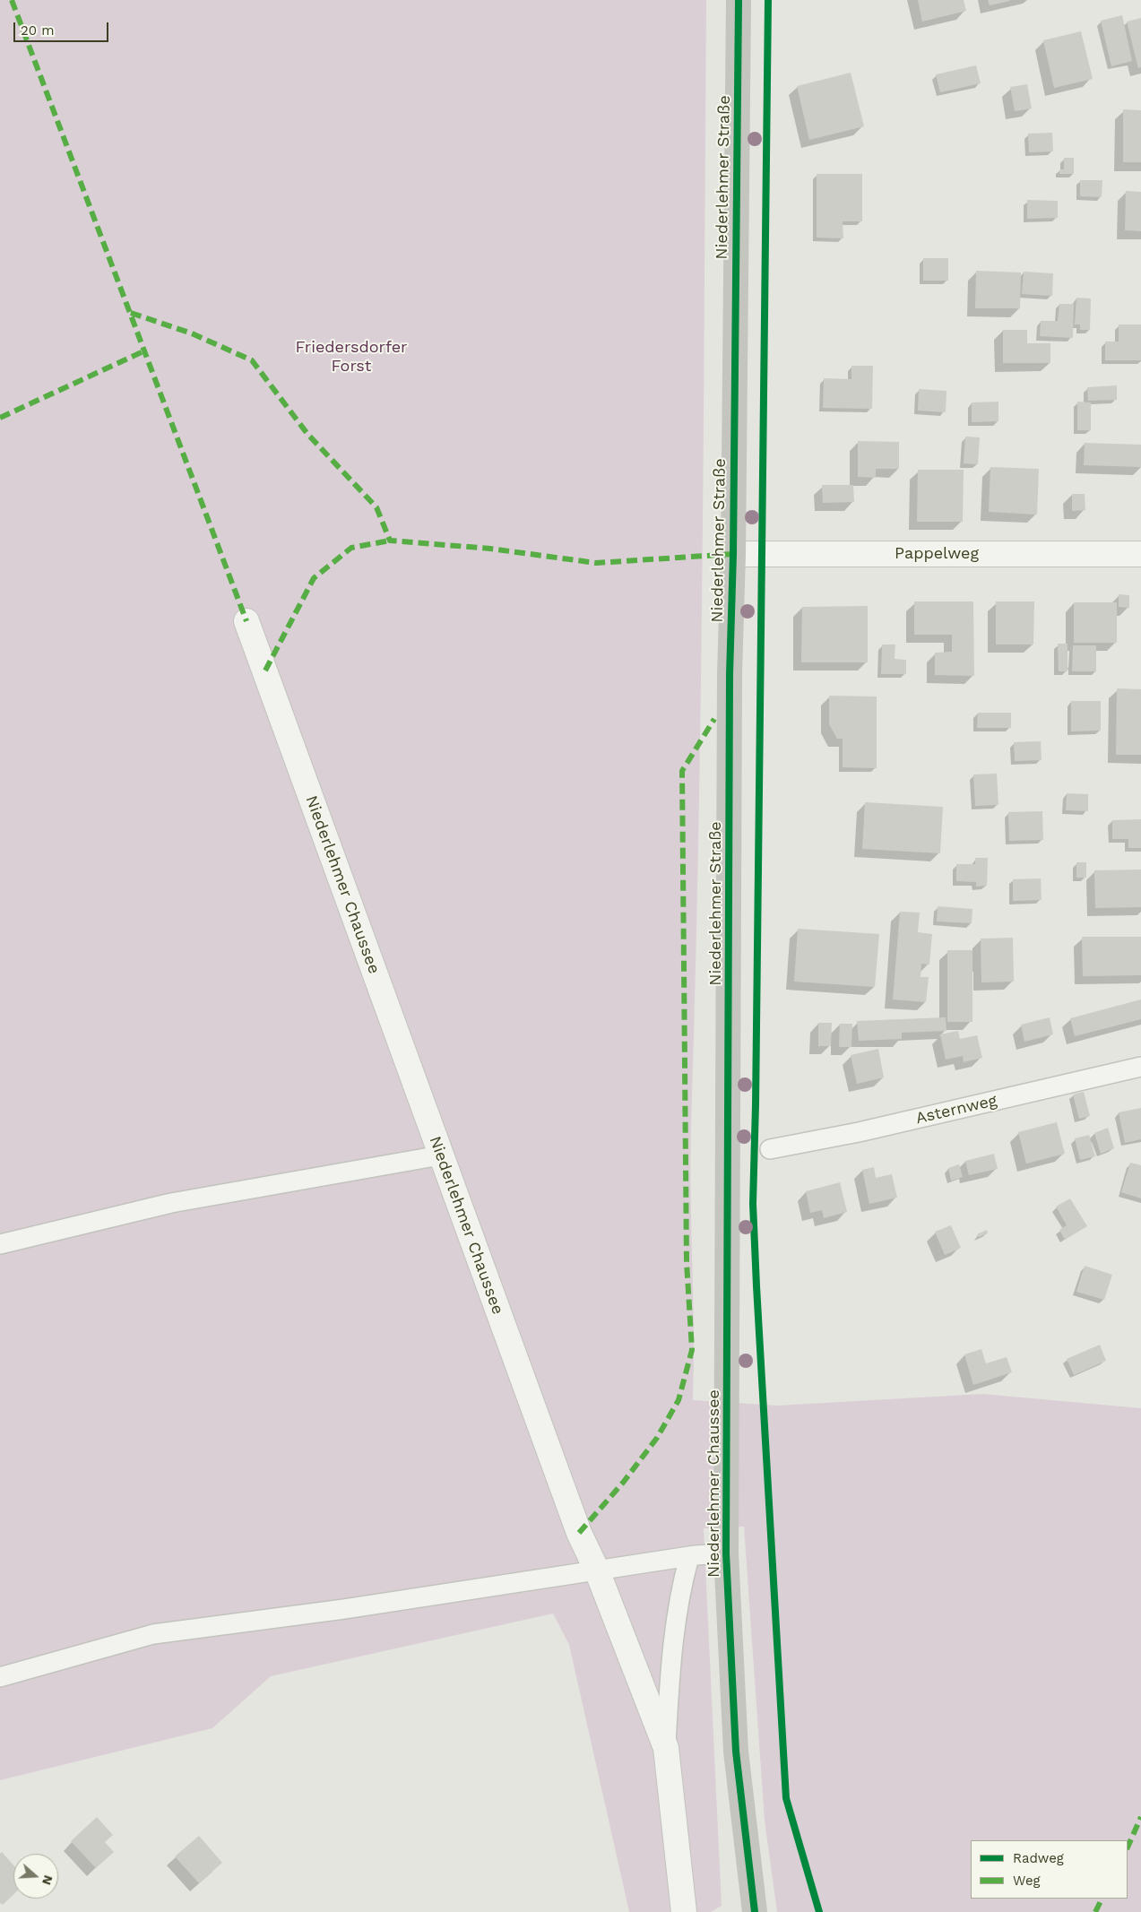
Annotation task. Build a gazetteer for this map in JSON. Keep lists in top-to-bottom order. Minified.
{"streets":{"main road":["Niederlehmer Straße","Niederlehmer Chaussee"],"street":["Pappelweg"],"lane":["Asternweg"]},"crossings":[["Niederlehmer Straße","Pappelweg"],["Niederlehmer Straße","Niederlehmer Chaussee"]],"parks":["Friedersdorfer Forst"],"legend":["Radweg","Weg"],"scale_bar":"20 m","north":"right"}
